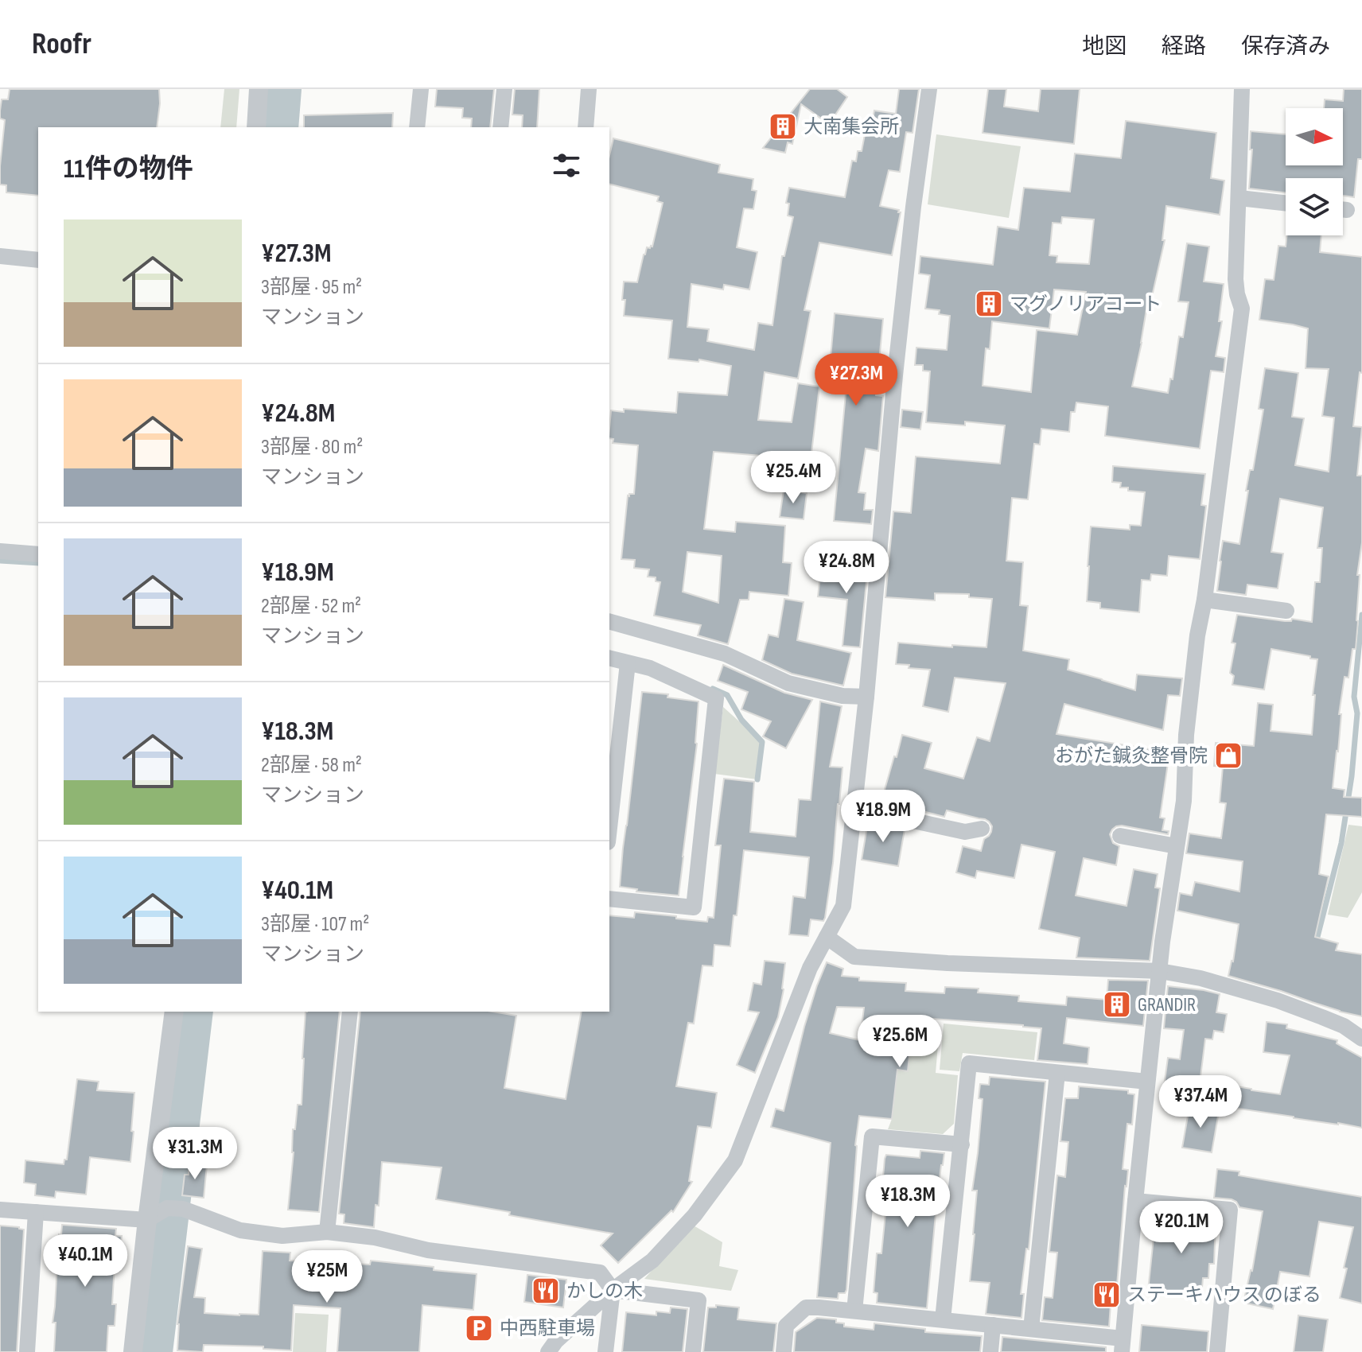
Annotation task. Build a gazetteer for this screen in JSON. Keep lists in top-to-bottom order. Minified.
{"places":{"building":["大南集会所","マグノリアコート","GRANDIR"],"shop":["おがた鍼灸整骨院"],"restaurant":["かしの木","ステーキハウス のぼる"],"parking":["中西駐車場"]},"north":"right","page":{"header":"Roofr","nav":["地図","経路","保存済み"],"heading":"11件の物件","list":[{"name":"¥27.3M","note":"3部屋 · 95 m² · マンション"},{"name":"¥24.8M","note":"3部屋 · 80 m² · マンション"},{"name":"¥18.9M","note":"2部屋 · 52 m² · マンション"},{"name":"¥18.3M","note":"2部屋 · 58 m² · マンション"},{"name":"¥40.1M","note":"3部屋 · 107 m² · マンション"}],"price":["¥27.3M","¥25.4M","¥24.8M","¥18.9M","¥25.6M","¥37.4M","¥31.3M","¥18.3M","¥20.1M","¥40.1M","¥25M"]}}
